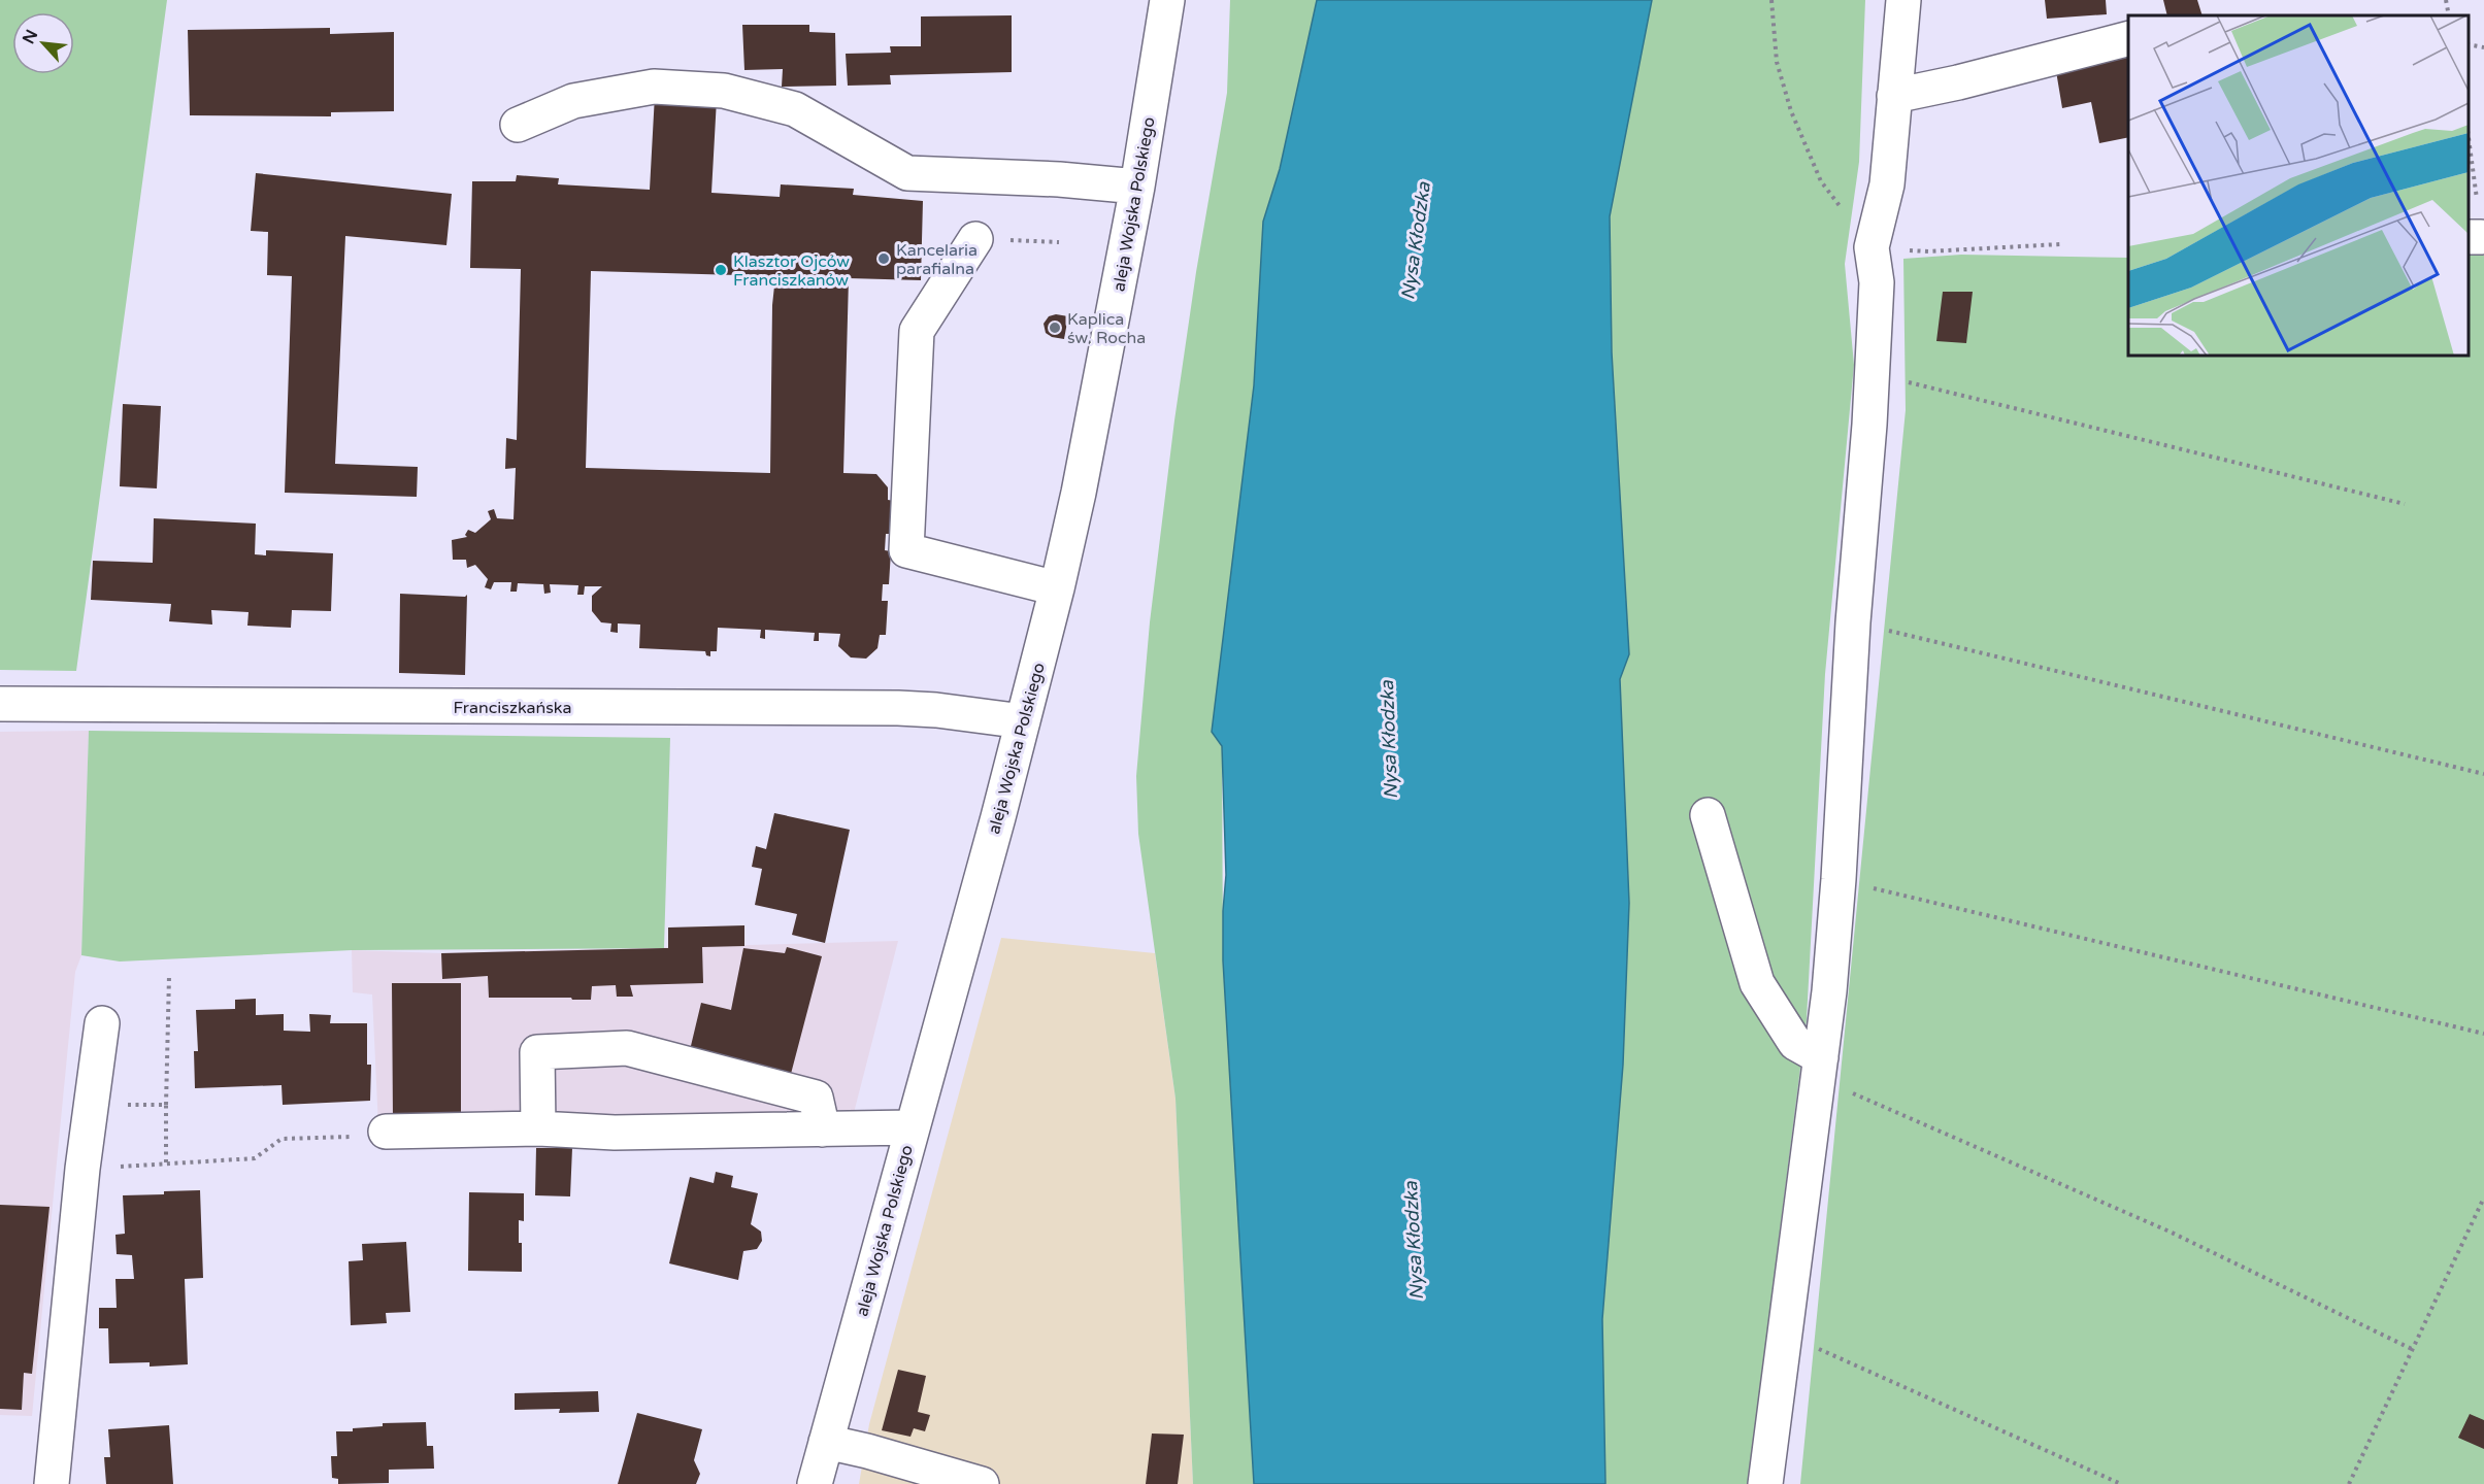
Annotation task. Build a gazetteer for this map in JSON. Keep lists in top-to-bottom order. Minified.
{"streets":{"street":["aleja Wojska Polskiego","Franciszkańska"]},"crossings":[["aleja Wojska Polskiego","Franciszkańska"]],"water":["Nysa Kłodzka"],"places":["Kancelaria parafialna","Klasztor Ojców Franciszkanów","Kaplica św. Rocha"],"north":"top left"}
